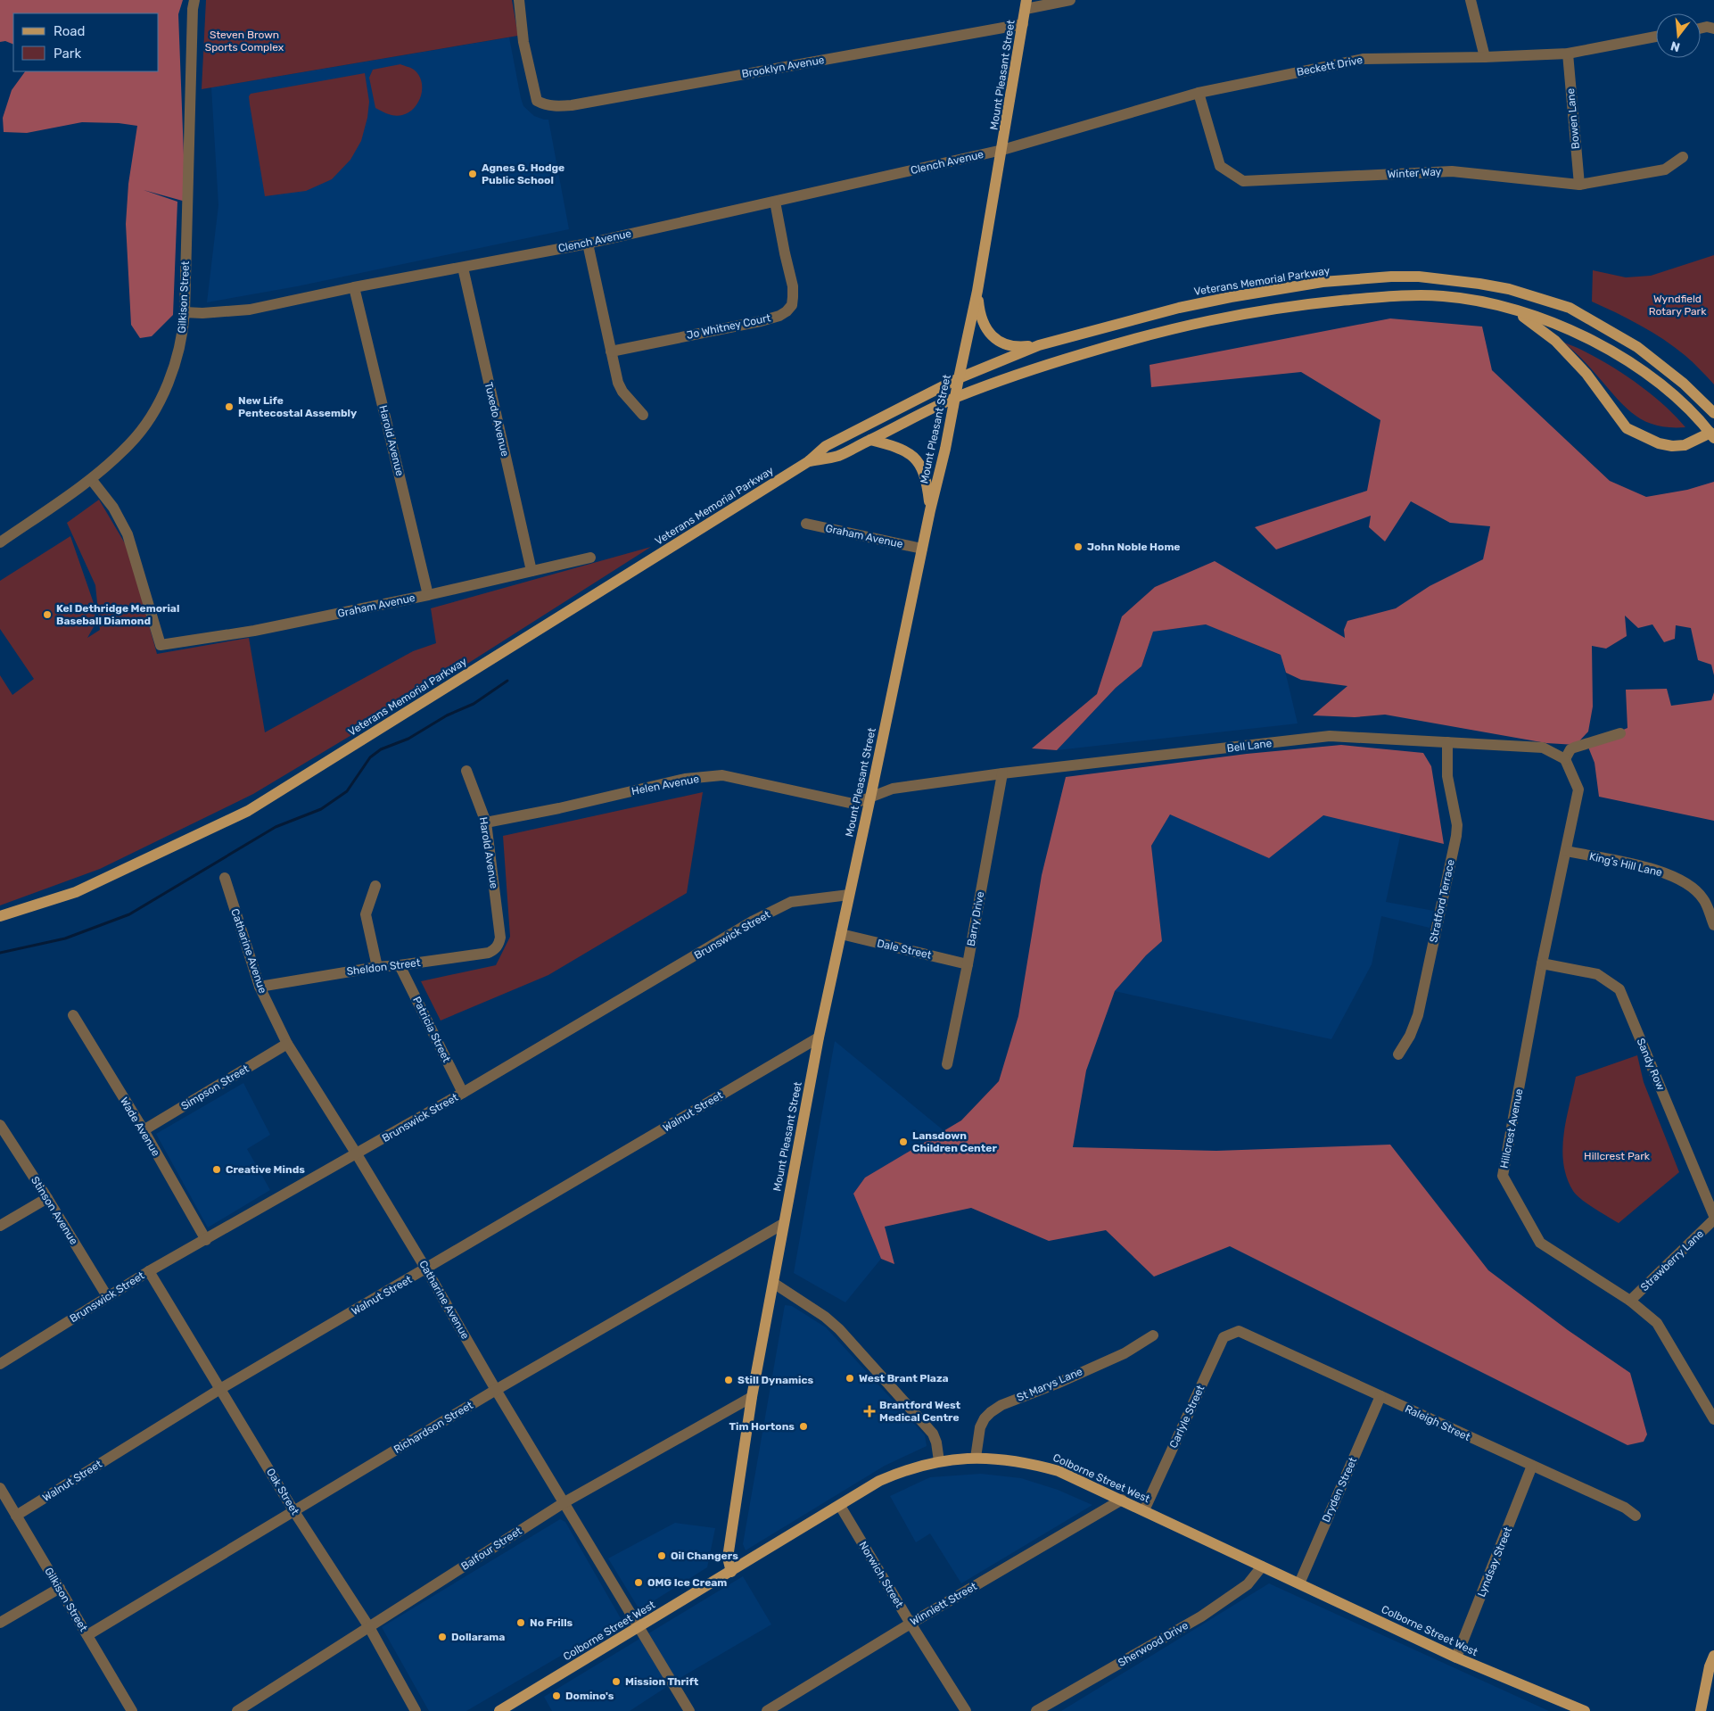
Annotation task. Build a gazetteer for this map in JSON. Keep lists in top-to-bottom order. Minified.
{"streets":{"main road":["Mount Pleasant Street","Veterans Memorial Parkway","Colborne Street West"],"street":["Beckett Drive","Brooklyn Avenue","Bowen Lane","Clench Avenue","Winter Way","Gilkison Street","Jo Whitney Court","Tuxedo Avenue","Harold Avenue","Graham Avenue","Bell Lane","Helen Avenue","King's Hill Lane","Stratford Terrace","Barry Drive","Brunswick Street","Dale Street","Catharine Avenue","Sheldon Street","Patricia Street","Sandy Row","Simpson Street","Walnut Street","Wade Avenue","Hillcrest Avenue","Stinson Avenue","Strawberry Lane","St Marys Lane","Carlyle Street","Raleigh Street","Richardson Street","Dryden Street","Oak Street","Balfour Street","Lyndsay Street","Norwich Street","Winniett Street","Sherwood Drive"]},"crossings":[["Beckett Drive","Mount Pleasant Street"],["Beckett Drive","Bowen Lane"],["Beckett Drive","Clench Avenue"],["Beckett Drive","Winter Way"],["Brooklyn Avenue","Mount Pleasant Street"],["Mount Pleasant Street","Clench Avenue"],["Mount Pleasant Street","Veterans Memorial Parkway"],["Mount Pleasant Street","Graham Avenue"],["Mount Pleasant Street","Bell Lane"],["Mount Pleasant Street","Helen Avenue"],["Mount Pleasant Street","Brunswick Street"],["Mount Pleasant Street","Dale Street"],["Mount Pleasant Street","Walnut Street"],["Mount Pleasant Street","Richardson Street"],["Mount Pleasant Street","Colborne Street West"],["Mount Pleasant Street","Balfour Street"],["Bowen Lane","Winter Way"],["Clench Avenue","Gilkison Street"],["Clench Avenue","Jo Whitney Court"],["Clench Avenue","Tuxedo Avenue"],["Clench Avenue","Harold Avenue"],["Gilkison Street","Graham Avenue"],["Gilkison Street","Walnut Street"],["Gilkison Street","Richardson Street"],["Tuxedo Avenue","Graham Avenue"],["Harold Avenue","Graham Avenue"],["Harold Avenue","Helen Avenue"],["Harold Avenue","Sheldon Street"],["Bell Lane","Helen Avenue"],["Bell Lane","Stratford Terrace"],["Bell Lane","Barry Drive"],["Bell Lane","Hillcrest Avenue"],["King's Hill Lane","Hillcrest Avenue"],["Barry Drive","Dale Street"],["Brunswick Street","Catharine Avenue"],["Brunswick Street","Patricia Street"],["Brunswick Street","Wade Avenue"],["Brunswick Street","Stinson Avenue"],["Brunswick Street","Oak Street"],["Catharine Avenue","Sheldon Street"],["Catharine Avenue","Simpson Street"],["Catharine Avenue","Walnut Street"],["Catharine Avenue","Richardson Street"],["Catharine Avenue","Colborne Street West"],["Catharine Avenue","Balfour Street"],["Sheldon Street","Patricia Street"],["Sandy Row","Hillcrest Avenue"],["Simpson Street","Wade Avenue"],["Walnut Street","Oak Street"],["Hillcrest Avenue","Strawberry Lane"],["St Marys Lane","Colborne Street West"],["Carlyle Street","Raleigh Street"],["Carlyle Street","Colborne Street West"],["Raleigh Street","Dryden Street"],["Raleigh Street","Lyndsay Street"],["Richardson Street","Oak Street"],["Colborne Street West","Dryden Street"],["Colborne Street West","Lyndsay Street"],["Colborne Street West","Norwich Street"],["Colborne Street West","Winniett Street"],["Colborne Street West","Sherwood Drive"],["Oak Street","Balfour Street"],["Norwich Street","Winniett Street"]],"parks":["Steven Brown Sports Complex","Wyndfield Rotary Park","Hillcrest Park"],"places":{"other":["Agnes G. Hodge Public School","New Life Pentecostal Assembly","John Noble Home","Kel Dethridge Memorial Baseball Diamond","Lansdown Children Center","Creative Minds","West Brant Plaza","Still Dynamics","Tim Hortons","Oil Changers","OMG Ice Cream","No Frills","Dollarama","Mission Thrift","Domino's"],"health":["Brantford West Medical Centre"]},"legend":["Road","Park"],"north":"bottom"}
